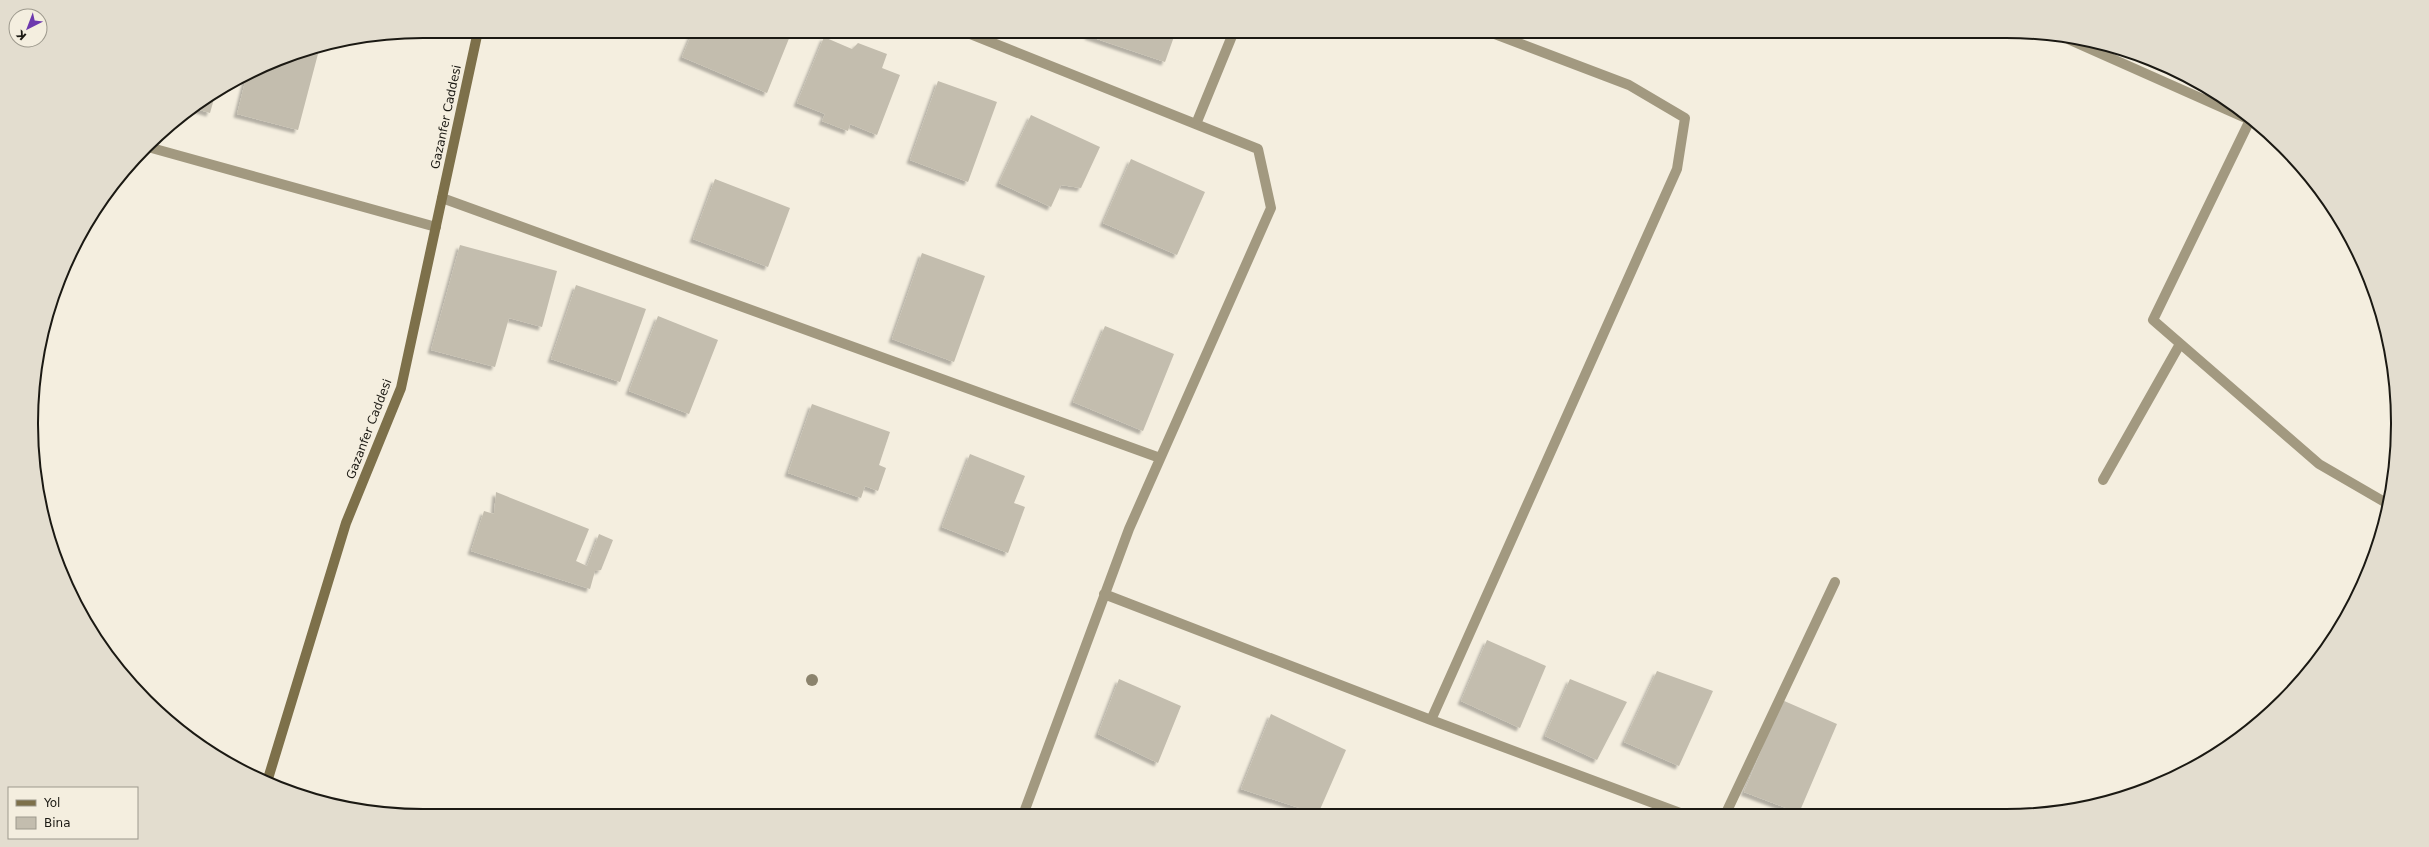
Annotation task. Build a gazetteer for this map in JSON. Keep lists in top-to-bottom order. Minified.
{"streets":{"street":["Gazanfer Caddesi"]},"legend":["Yol","Bina"],"north":"bottom left"}
